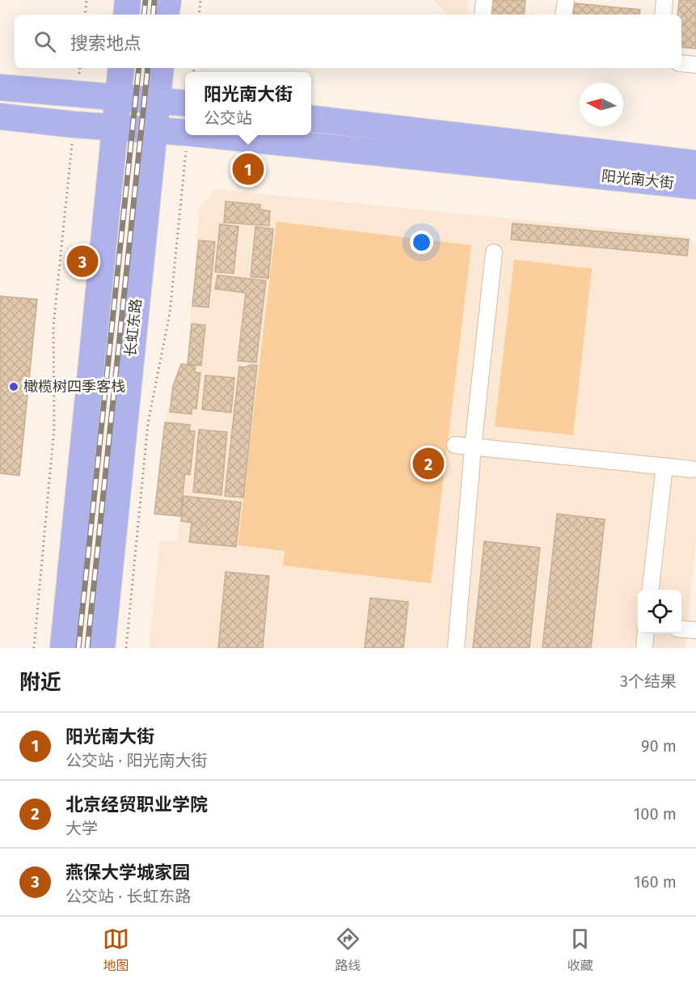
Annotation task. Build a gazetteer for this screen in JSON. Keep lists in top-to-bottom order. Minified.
{"streets":{"main road":["阳光南大街","长虹东路"]},"crossings":[["阳光南大街","长虹东路"]],"places":["橄榄树四季客栈"],"north":"left","page":{"search":"搜索地点","popup":["阳光南大街","公交站"],"pins":["1","3","2"],"heading":["附近","3个结果"],"list":[{"mark":"1","name":"阳光南大街","note":"公交站 · 阳光南大街","value":"90 m"},{"mark":"2","name":"北京经贸职业学院","note":"大学","value":"100 m"},{"mark":"3","name":"燕保大学城家园","note":"公交站 · 长虹东路","value":"160 m"}],"nav":["地图","路线","收藏"]}}
